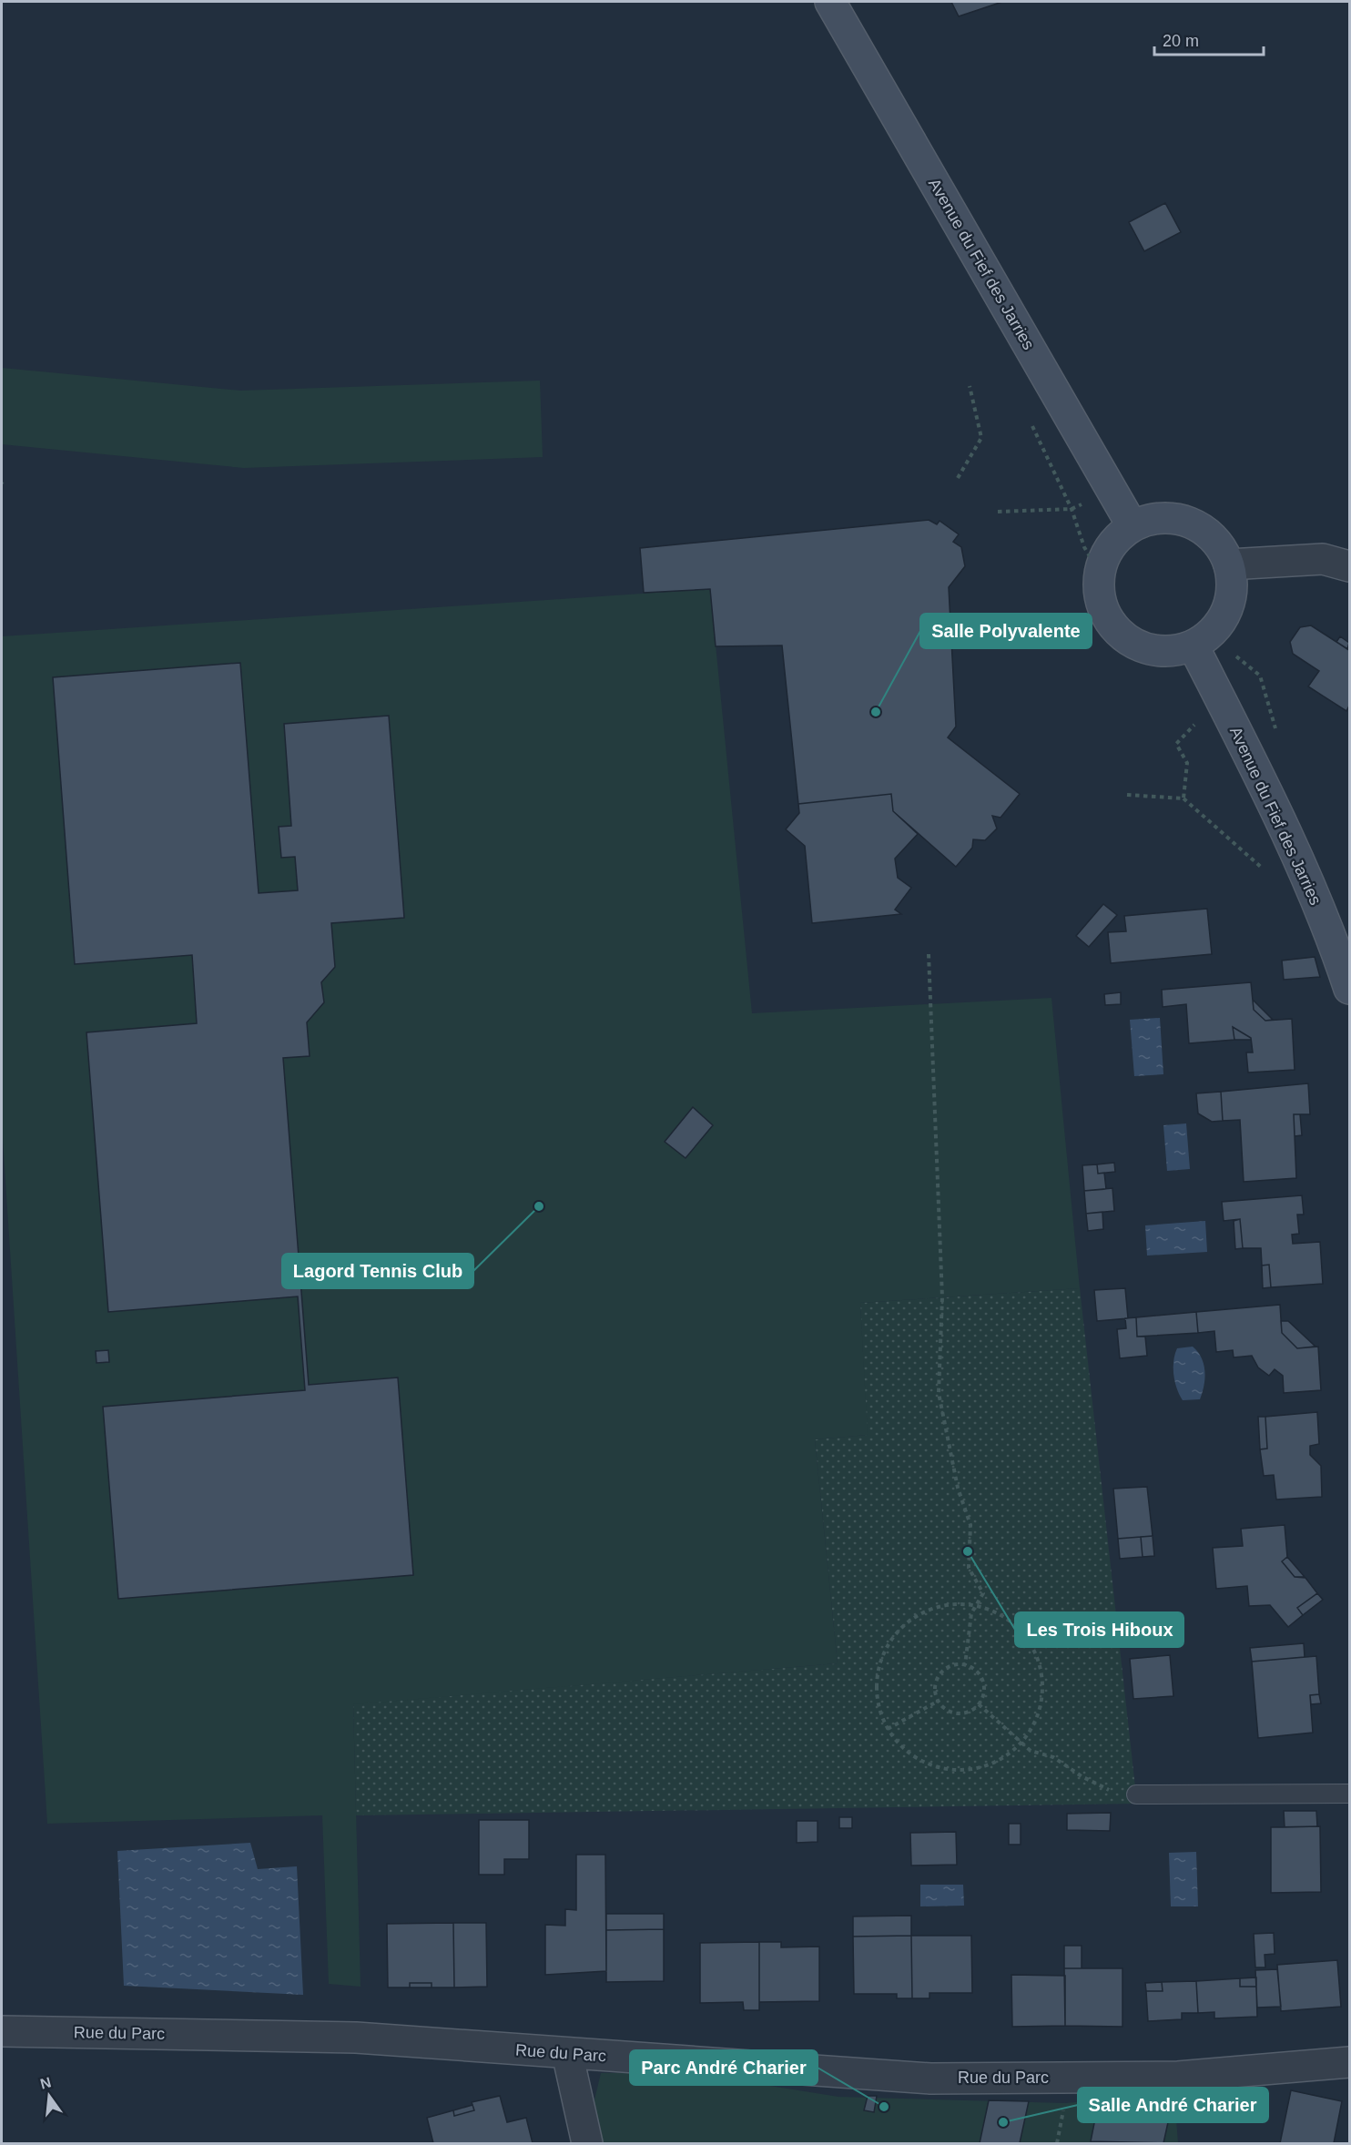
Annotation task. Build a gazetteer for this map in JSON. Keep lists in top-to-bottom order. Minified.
{"streets":{"street":["Avenue du Fief des Jarries","Rue du Parc"]},"places":["Salle Polyvalente","Lagord Tennis Club","Les Trois Hiboux","Parc André Charier","Salle André Charier"],"scale_bar":"20 m","north":"top"}
